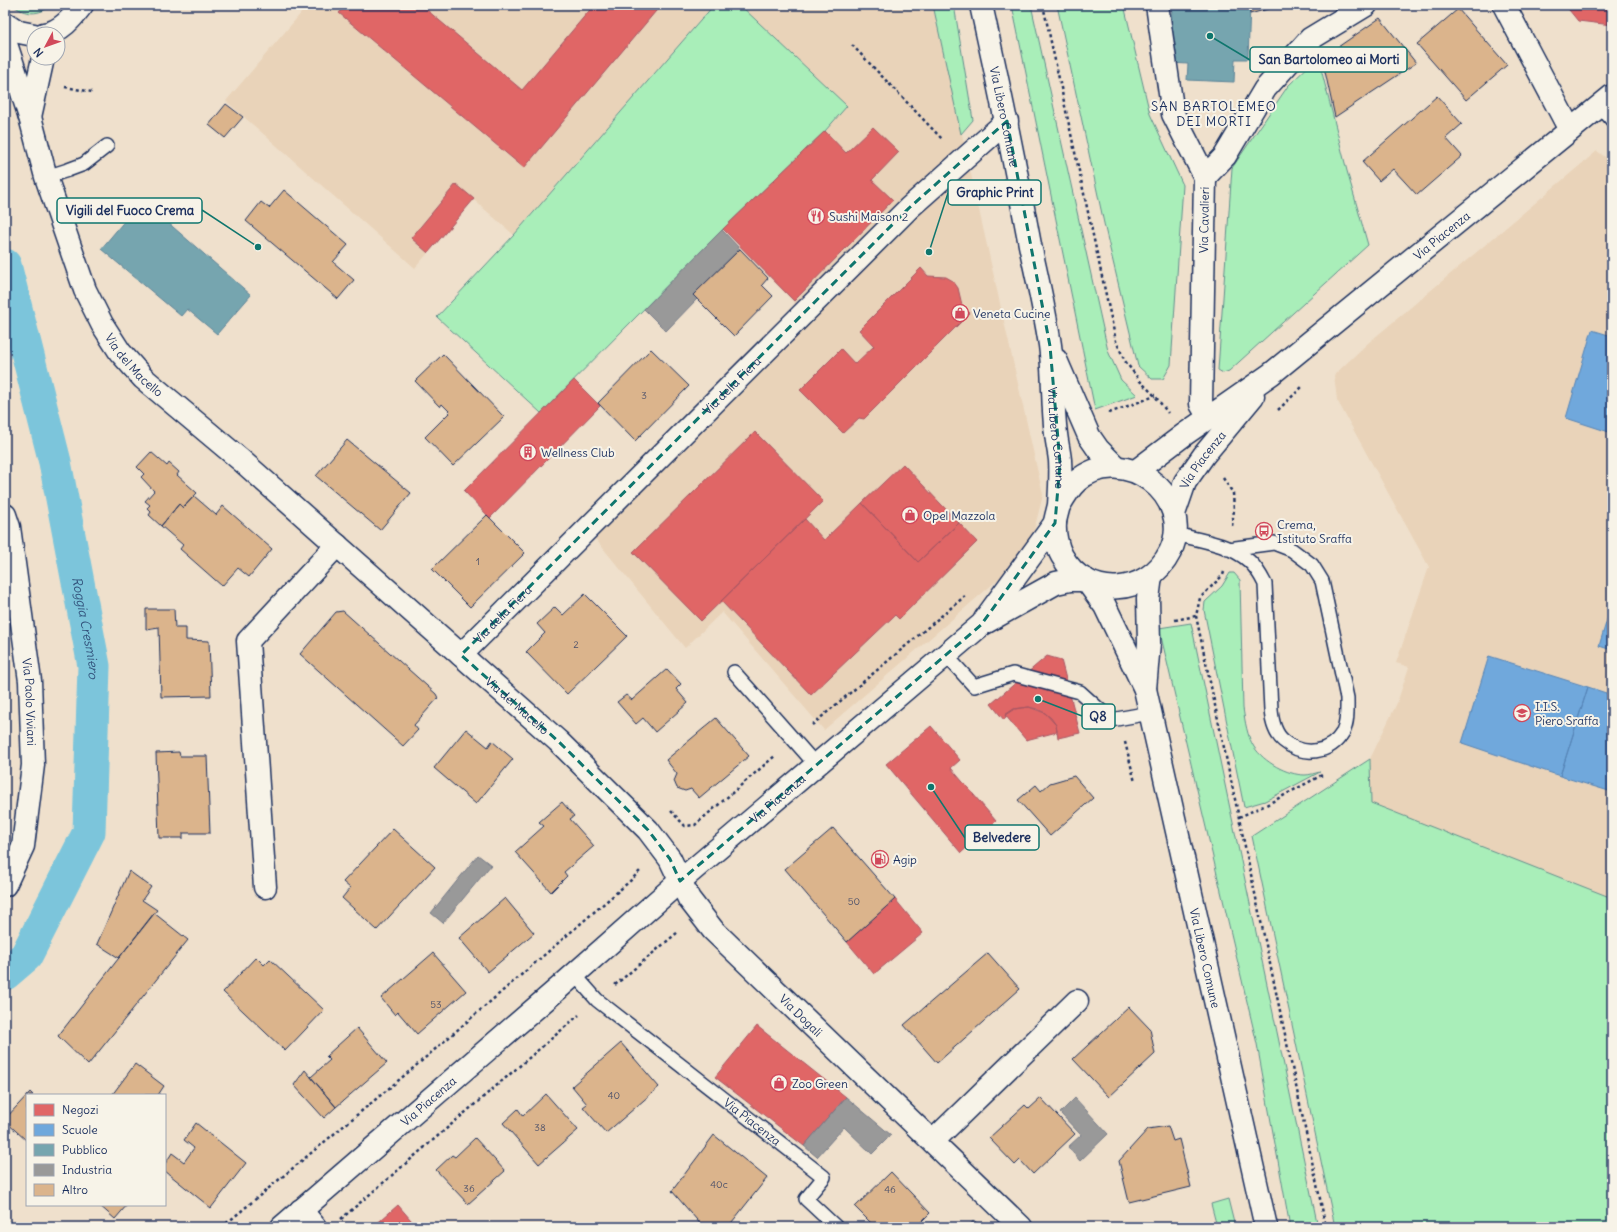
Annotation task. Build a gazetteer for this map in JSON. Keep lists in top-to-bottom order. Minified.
{"streets":{"street":["Via Libero Comune","Via Cavalieri","Via Piacenza","Via del Macello","Via della Fiera","Via Paolo Viviani","Via Dogali"]},"crossings":[["Via Libero Comune","Via Piacenza"],["Via Libero Comune","Via della Fiera"],["Via Cavalieri","Via Piacenza"],["Via Piacenza","Via del Macello"],["Via Piacenza","Via Dogali"],["Via del Macello","Via della Fiera"],["Via del Macello","Via Dogali"]],"districts":["SAN BARTOLEMEO DEI MORTI"],"water":["Roggia Cresmiero"],"places":{"other":["San Bartolomeo ai Morti","Vigili del Fuoco Crema","Graphic Print","Q8","Belvedere"],"restaurant":["Sushi Maison 2"],"shop":["Veneta Cucine","Opel Mazzola","Zoo Green"],"building":["Wellness Club"],"bus stop":["Crema, Istituto Sraffa"],"school or university":["I.I.S. Piero Sraffa"],"fuel station":["Agip"]},"house_numbers":["3","1","2","50","53","40","38","40c","36","46"],"legend":["Negozi","Scuole","Pubblico","Industria","Altro"],"north":"bottom left"}
